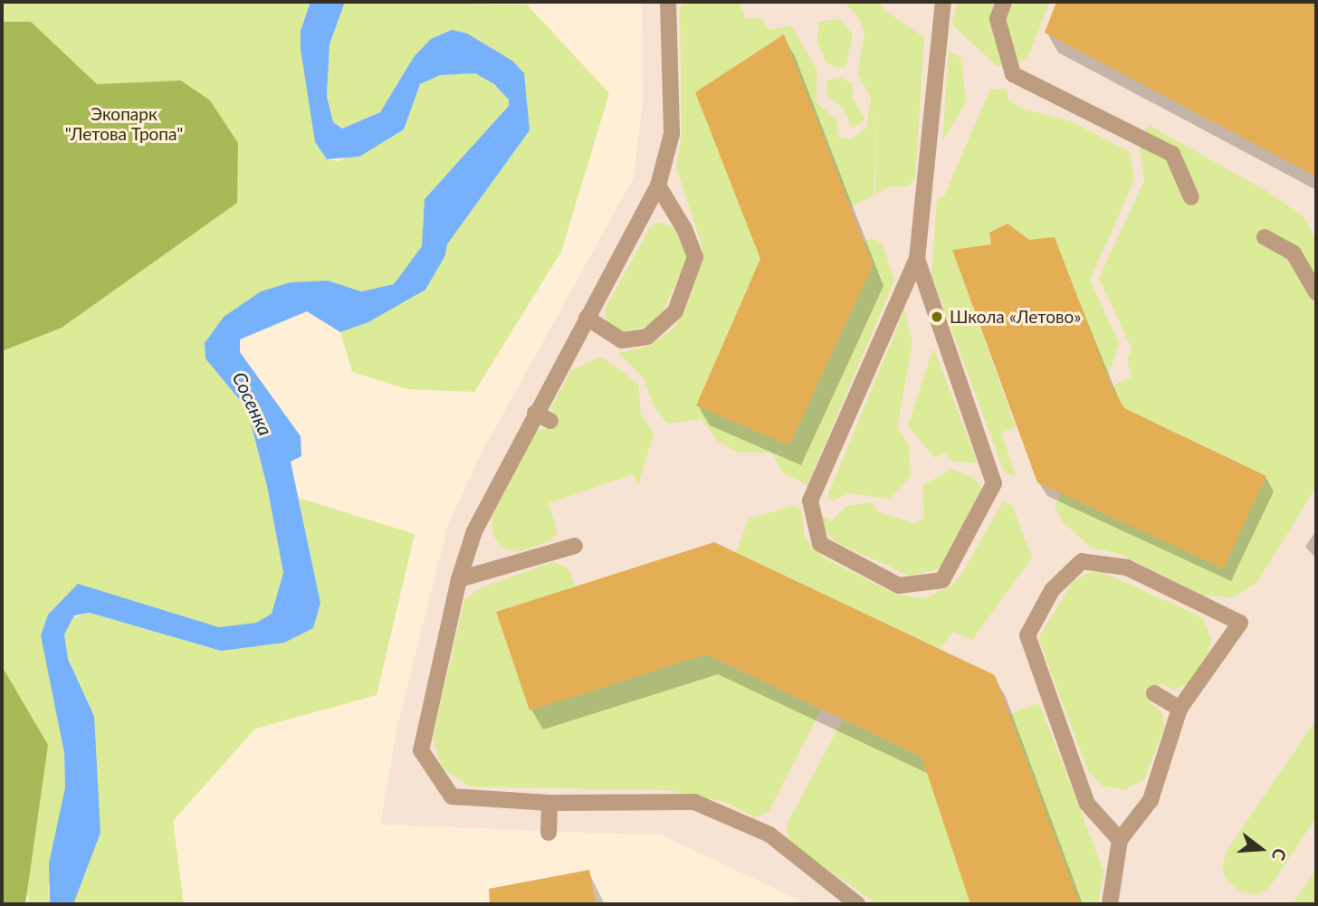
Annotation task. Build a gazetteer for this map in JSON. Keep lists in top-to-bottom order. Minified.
{"water":["Сосенка"],"parks":["Экопарк \"Летова Тропа\""],"places":["Школа «Летово»"],"north":"right"}
